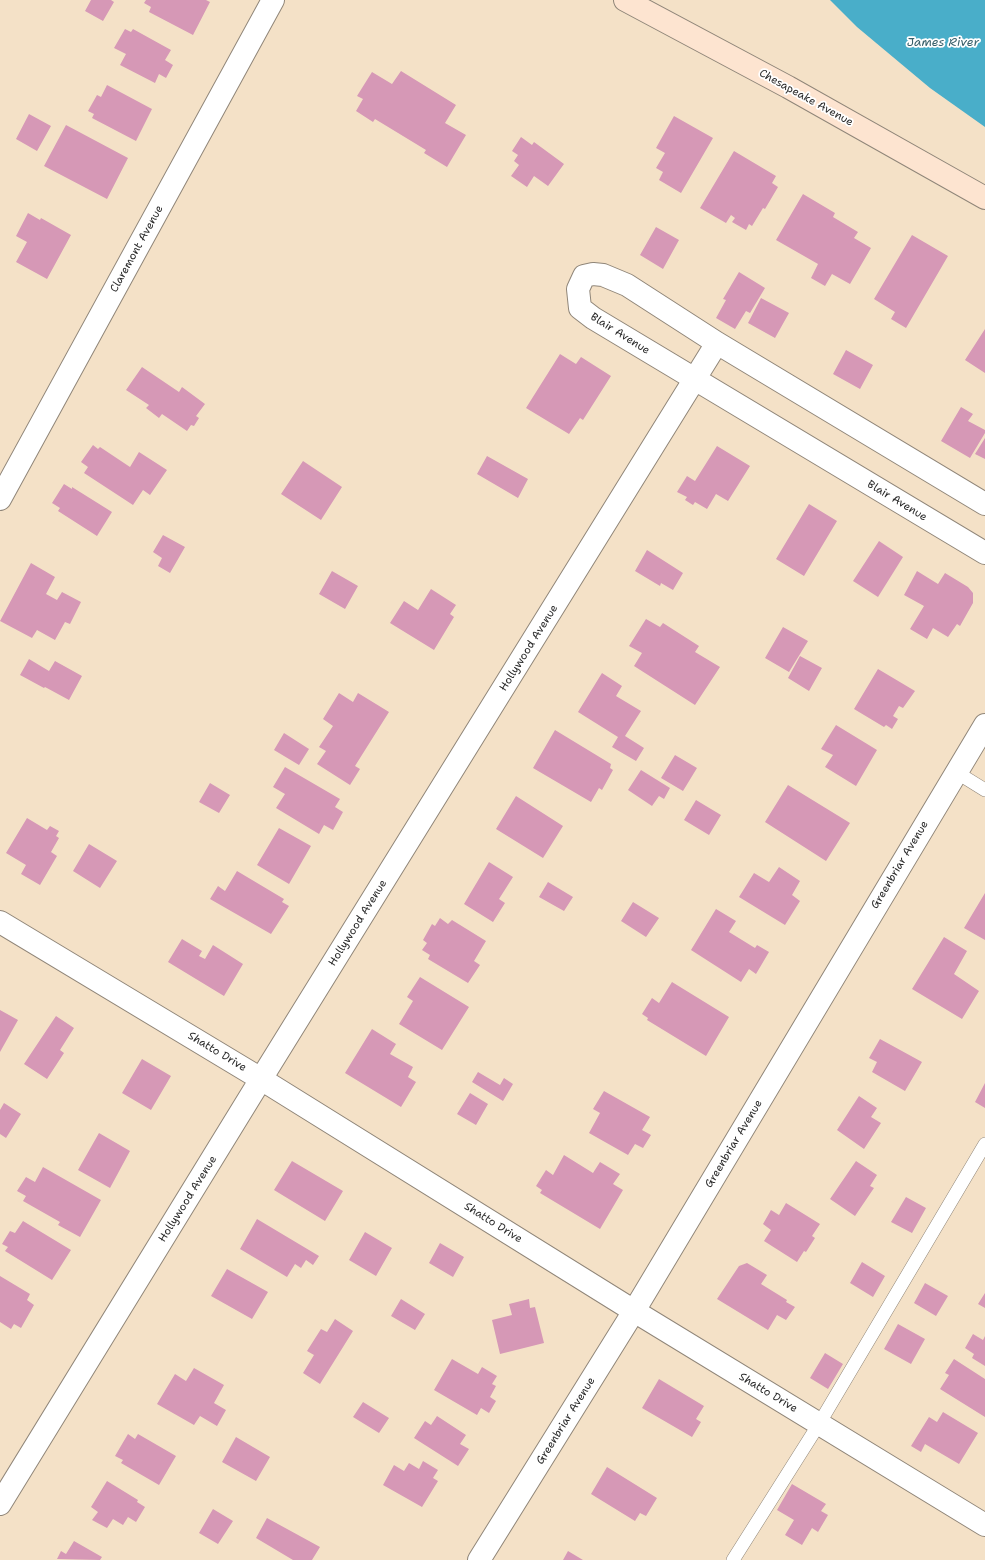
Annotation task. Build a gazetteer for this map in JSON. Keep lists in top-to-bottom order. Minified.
{"streets":{"main road":["Chesapeake Avenue"],"street":["Claremont Avenue","Blair Avenue","Hollywood Avenue","Greenbriar Avenue","Shatto Drive"]},"crossings":[["Blair Avenue","Hollywood Avenue"],["Hollywood Avenue","Shatto Drive"],["Greenbriar Avenue","Shatto Drive"]],"water":["James River"]}
